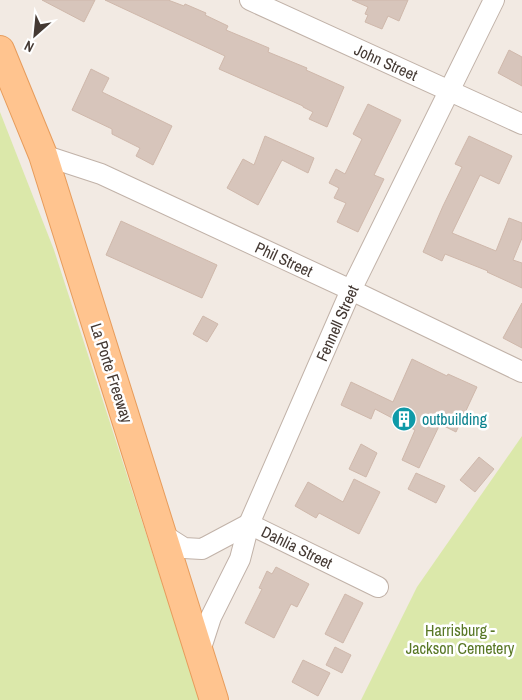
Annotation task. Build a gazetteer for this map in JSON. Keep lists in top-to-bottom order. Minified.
{"streets":{"main road":["La Porte Freeway"],"street":["John Street","Phil Street","Fennell Street","Dahlia Street"]},"crossings":[["John Street","Fennell Street"],["Phil Street","Fennell Street"],["Phil Street","La Porte Freeway"],["Fennell Street","La Porte Freeway"],["Fennell Street","Dahlia Street"],["La Porte Freeway","Dahlia Street"]],"parks":["Harrisburg - Jackson Cemetery"],"places":{"building":["outbuilding"]},"north":"bottom left"}
